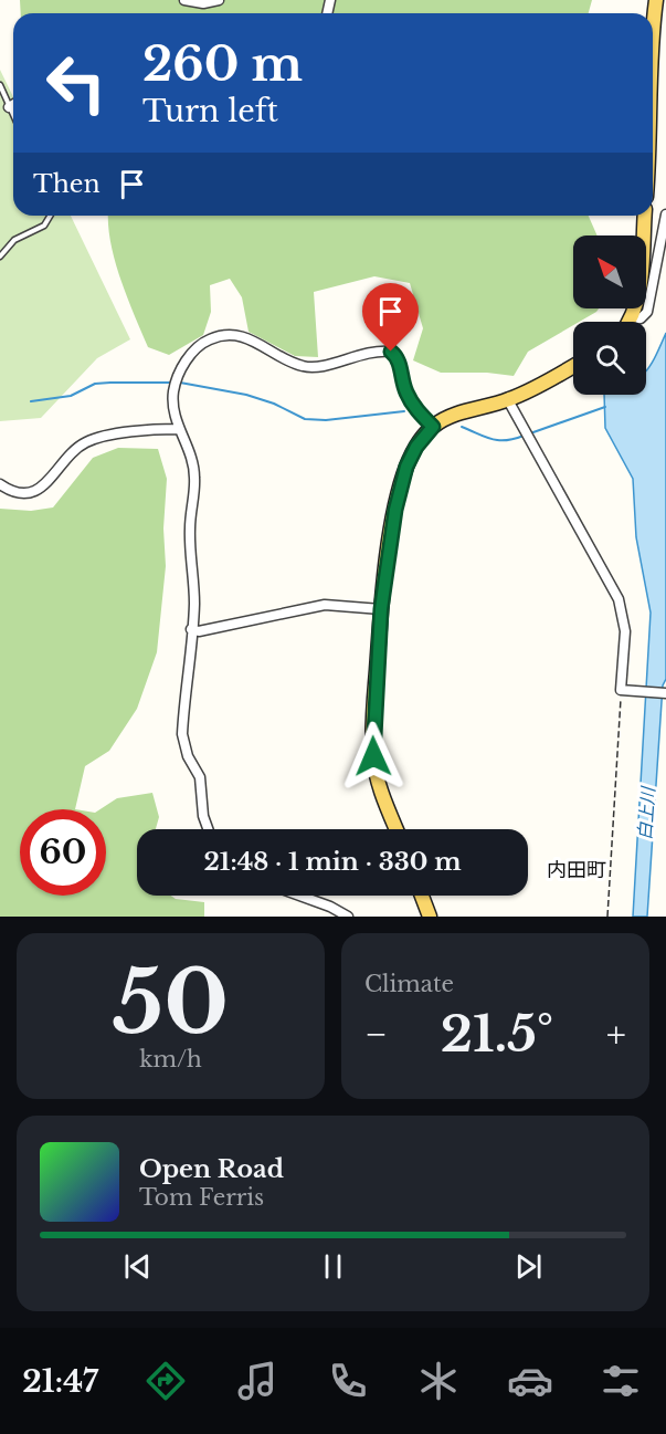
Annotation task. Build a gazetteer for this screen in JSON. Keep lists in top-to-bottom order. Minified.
{"districts":["内田町"],"water":["白上川"],"north":"top left","page":{"turn":["260 m","Turn left"],"then":"Then","limit":"60","trip":"21:48 · 1 min · 330 m","tile":[["50","km/h"],"Climate"],"heat":["−","21.5°","+"],"song":["Open Road","Tom Ferris"],"tabs":"21:47"}}
